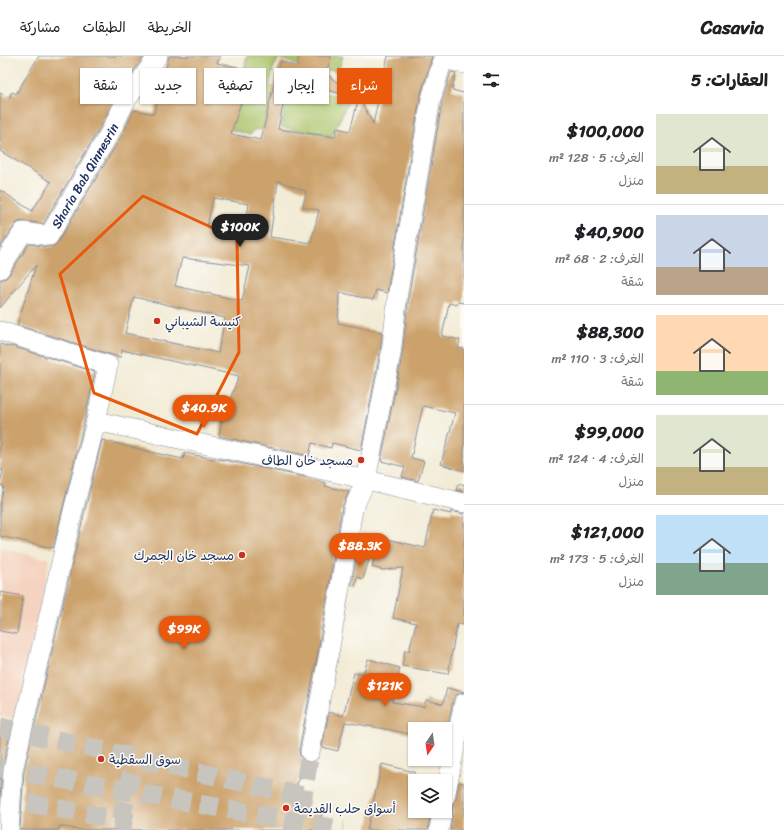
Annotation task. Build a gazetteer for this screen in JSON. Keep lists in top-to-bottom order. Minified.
{"streets":{"street":["Sharia Bab Qinnesrin"]},"places":["كنيسة الشيباني","مسجد خان الطاف","مسجد خان الجمرك","سوق السقطية","أسواق حلب القديمة"],"north":"bottom","page":{"header":"Casavia","nav":["الخريطة","الطبقات","مشاركة"],"heading":"العقارات: 5","chip":["شراء","إيجار","تصفية","جديد","شقة"],"list":[{"name":"$100,000","note":"الغرف: 5 · 128 m² · منزل"},{"name":"$40,900","note":"الغرف: 2 · 68 m² · شقة"},{"name":"$88,300","note":"الغرف: 3 · 110 m² · شقة"},{"name":"$99,000","note":"الغرف: 4 · 124 m² · منزل"},{"name":"$121,000","note":"الغرف: 5 · 173 m² · منزل"}],"price":["$100K","$40.9K","$88.3K","$99K","$121K"]}}
